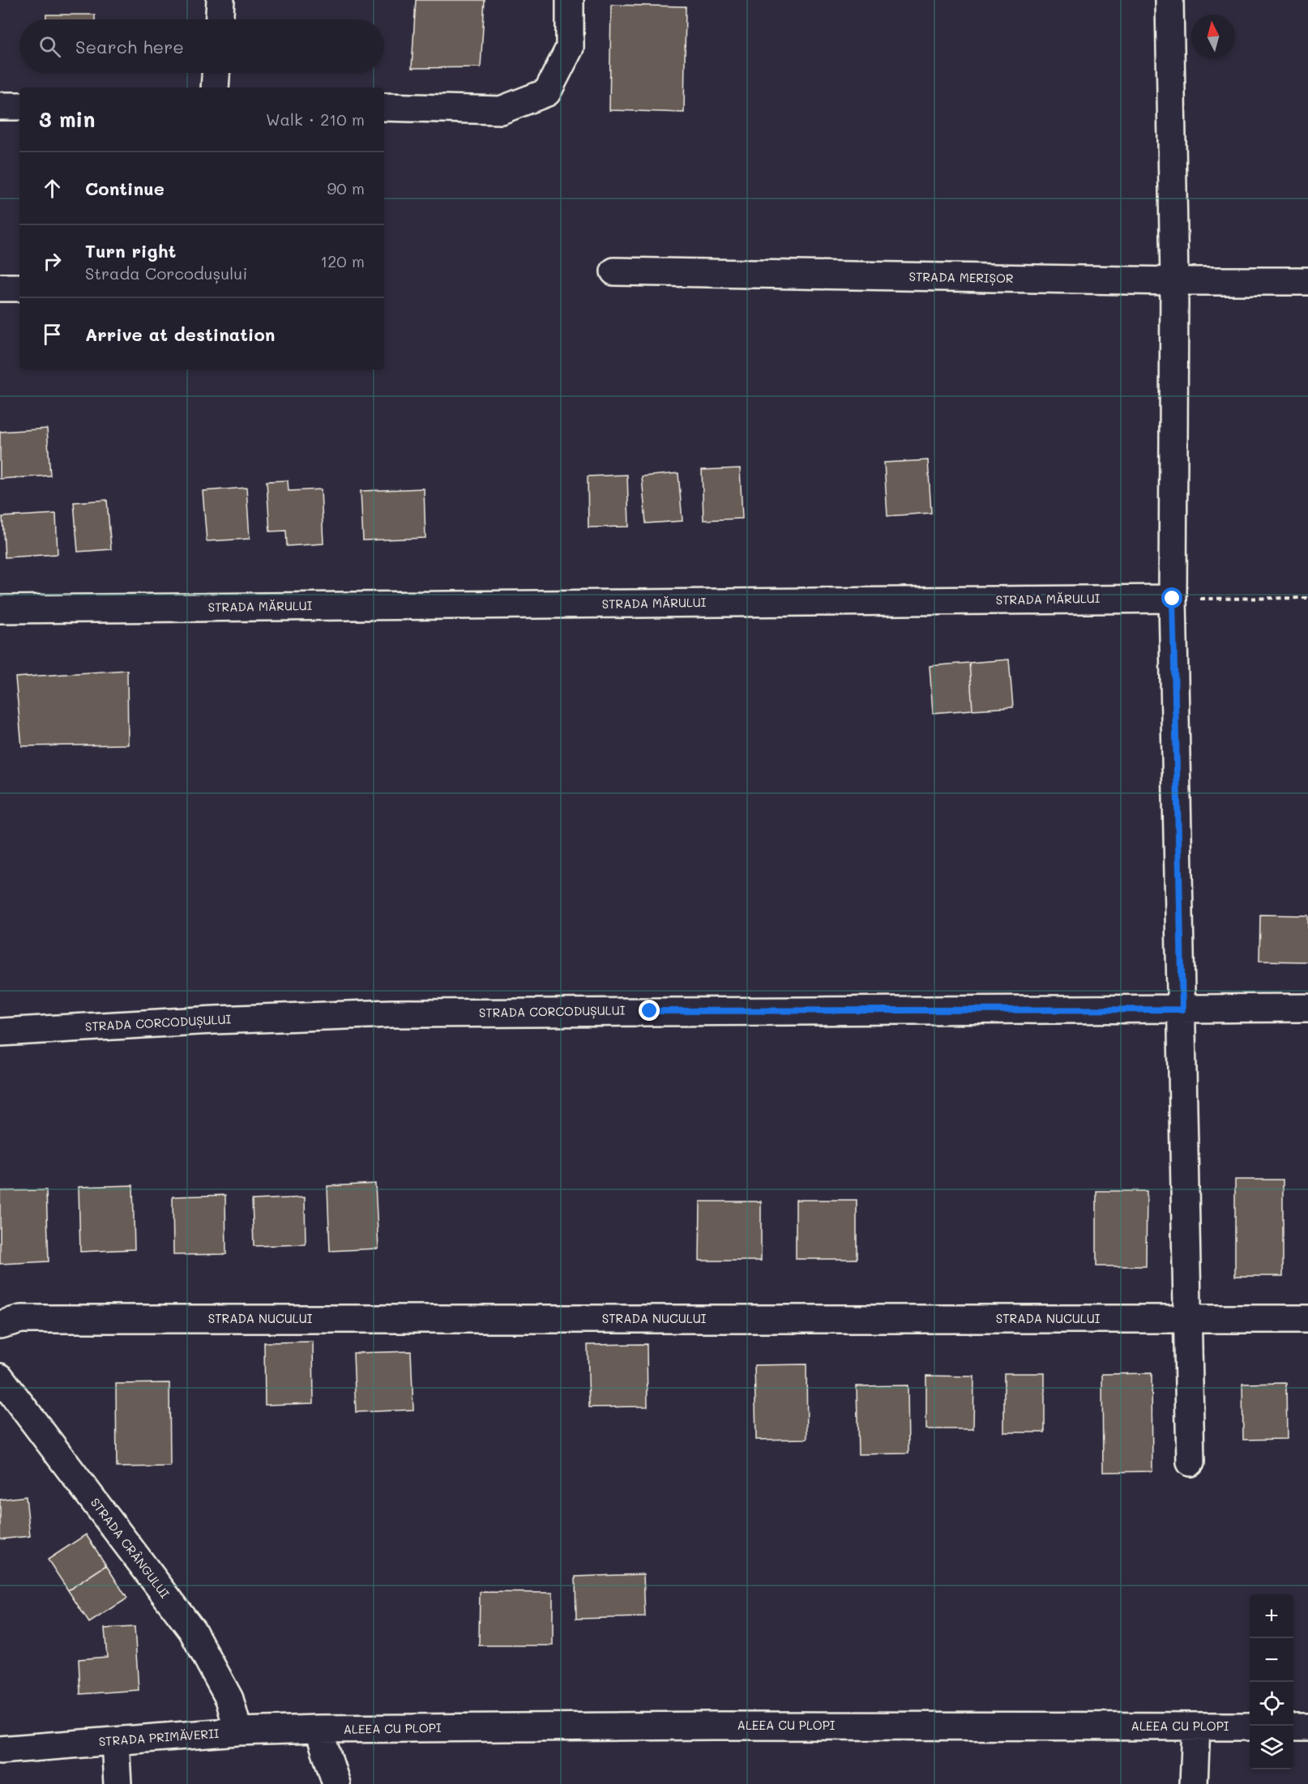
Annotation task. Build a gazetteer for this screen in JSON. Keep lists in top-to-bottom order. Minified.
{"streets":{"street":["STRADA MERIȘOR","STRADA MĂRULUI","STRADA CORCODUȘULUI","STRADA NUCULUI","STRADA CRÂNGULUI","ALEEA CU PLOPI","STRADA PRIMĂVERII"]},"crossings":[["STRADA CRÂNGULUI","STRADA PRIMĂVERII"],["ALEEA CU PLOPI","STRADA PRIMĂVERII"]],"north":"top","page":{"search":"Search here","heading":["3 min","Walk · 210 m"],"list":[["Continue","90 m"],["Turn right","Strada Corcodușului","120 m"],"Arrive at destination"],"map_buttons":["+","−"]}}
